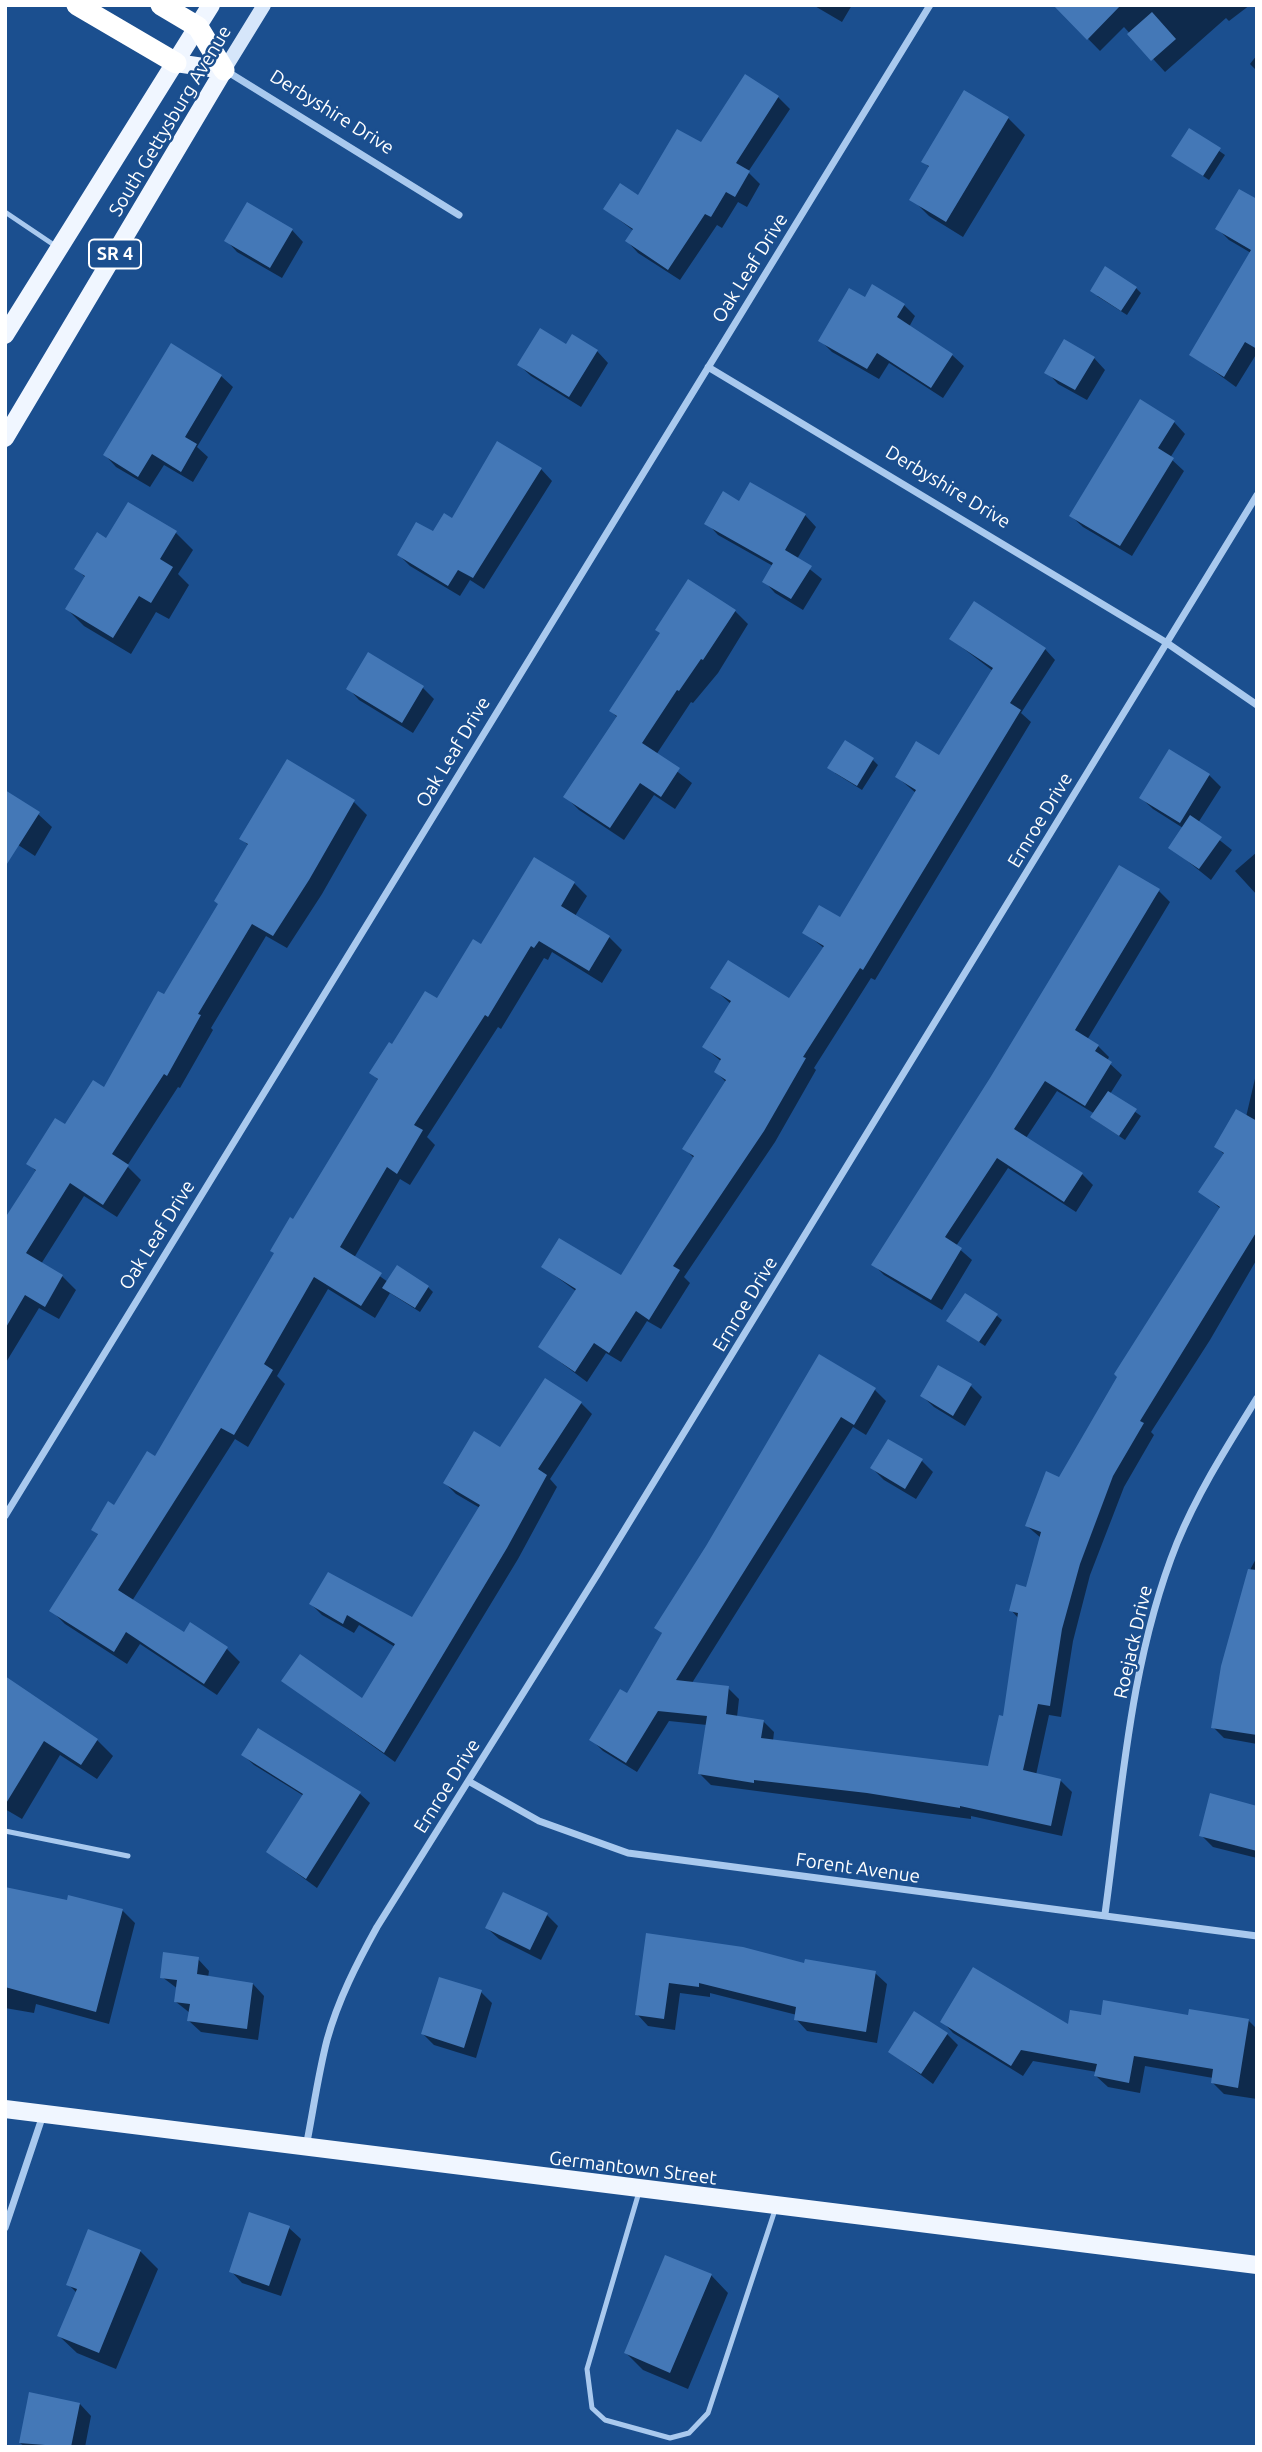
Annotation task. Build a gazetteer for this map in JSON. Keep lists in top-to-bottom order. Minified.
{"streets":{"main road":["Derbyshire Drive","South Gettysburg Avenue","SR 4","Germantown Street"],"street":["Oak Leaf Drive","Ernroe Drive","Roejack Drive","Forent Avenue"]},"crossings":[["Derbyshire Drive","South Gettysburg Avenue"],["Derbyshire Drive","Oak Leaf Drive"],["Derbyshire Drive","Ernroe Drive"],["Ernroe Drive","Forent Avenue"],["Ernroe Drive","Germantown Street"],["Roejack Drive","Forent Avenue"]]}
